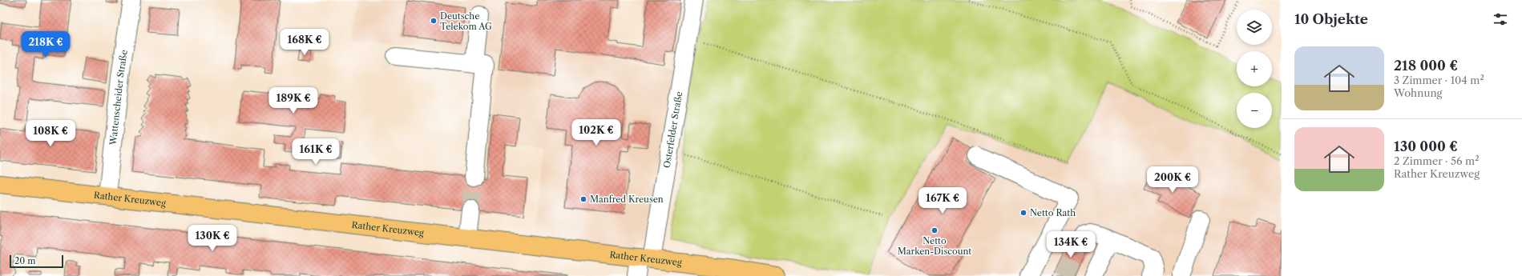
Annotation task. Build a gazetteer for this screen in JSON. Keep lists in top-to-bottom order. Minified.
{"streets":{"main road":["Rather Kreuzweg"],"street":["Wattenscheider Straße","Osterfelder Straße"]},"crossings":[["Wattenscheider Straße","Rather Kreuzweg"],["Osterfelder Straße","Rather Kreuzweg"]],"places":["Deutsche Telekom AG","Manfred Kreusen","Netto Rath","Netto Marken-Discount"],"scale_bar":"20 m","page":{"heading":"10 Objekte","map_buttons":["+","−"],"price":["168K €","218K €","189K €","102K €","108K €","161K €","200K €","167K €","130K €","134K €"],"list":[{"name":"218 000 €","note":"3 Zimmer · 104 m² · Wohnung"},{"name":"130 000 €","note":"2 Zimmer · 56 m² · Rather Kreuzweg"}],"scale":"20 m"}}
